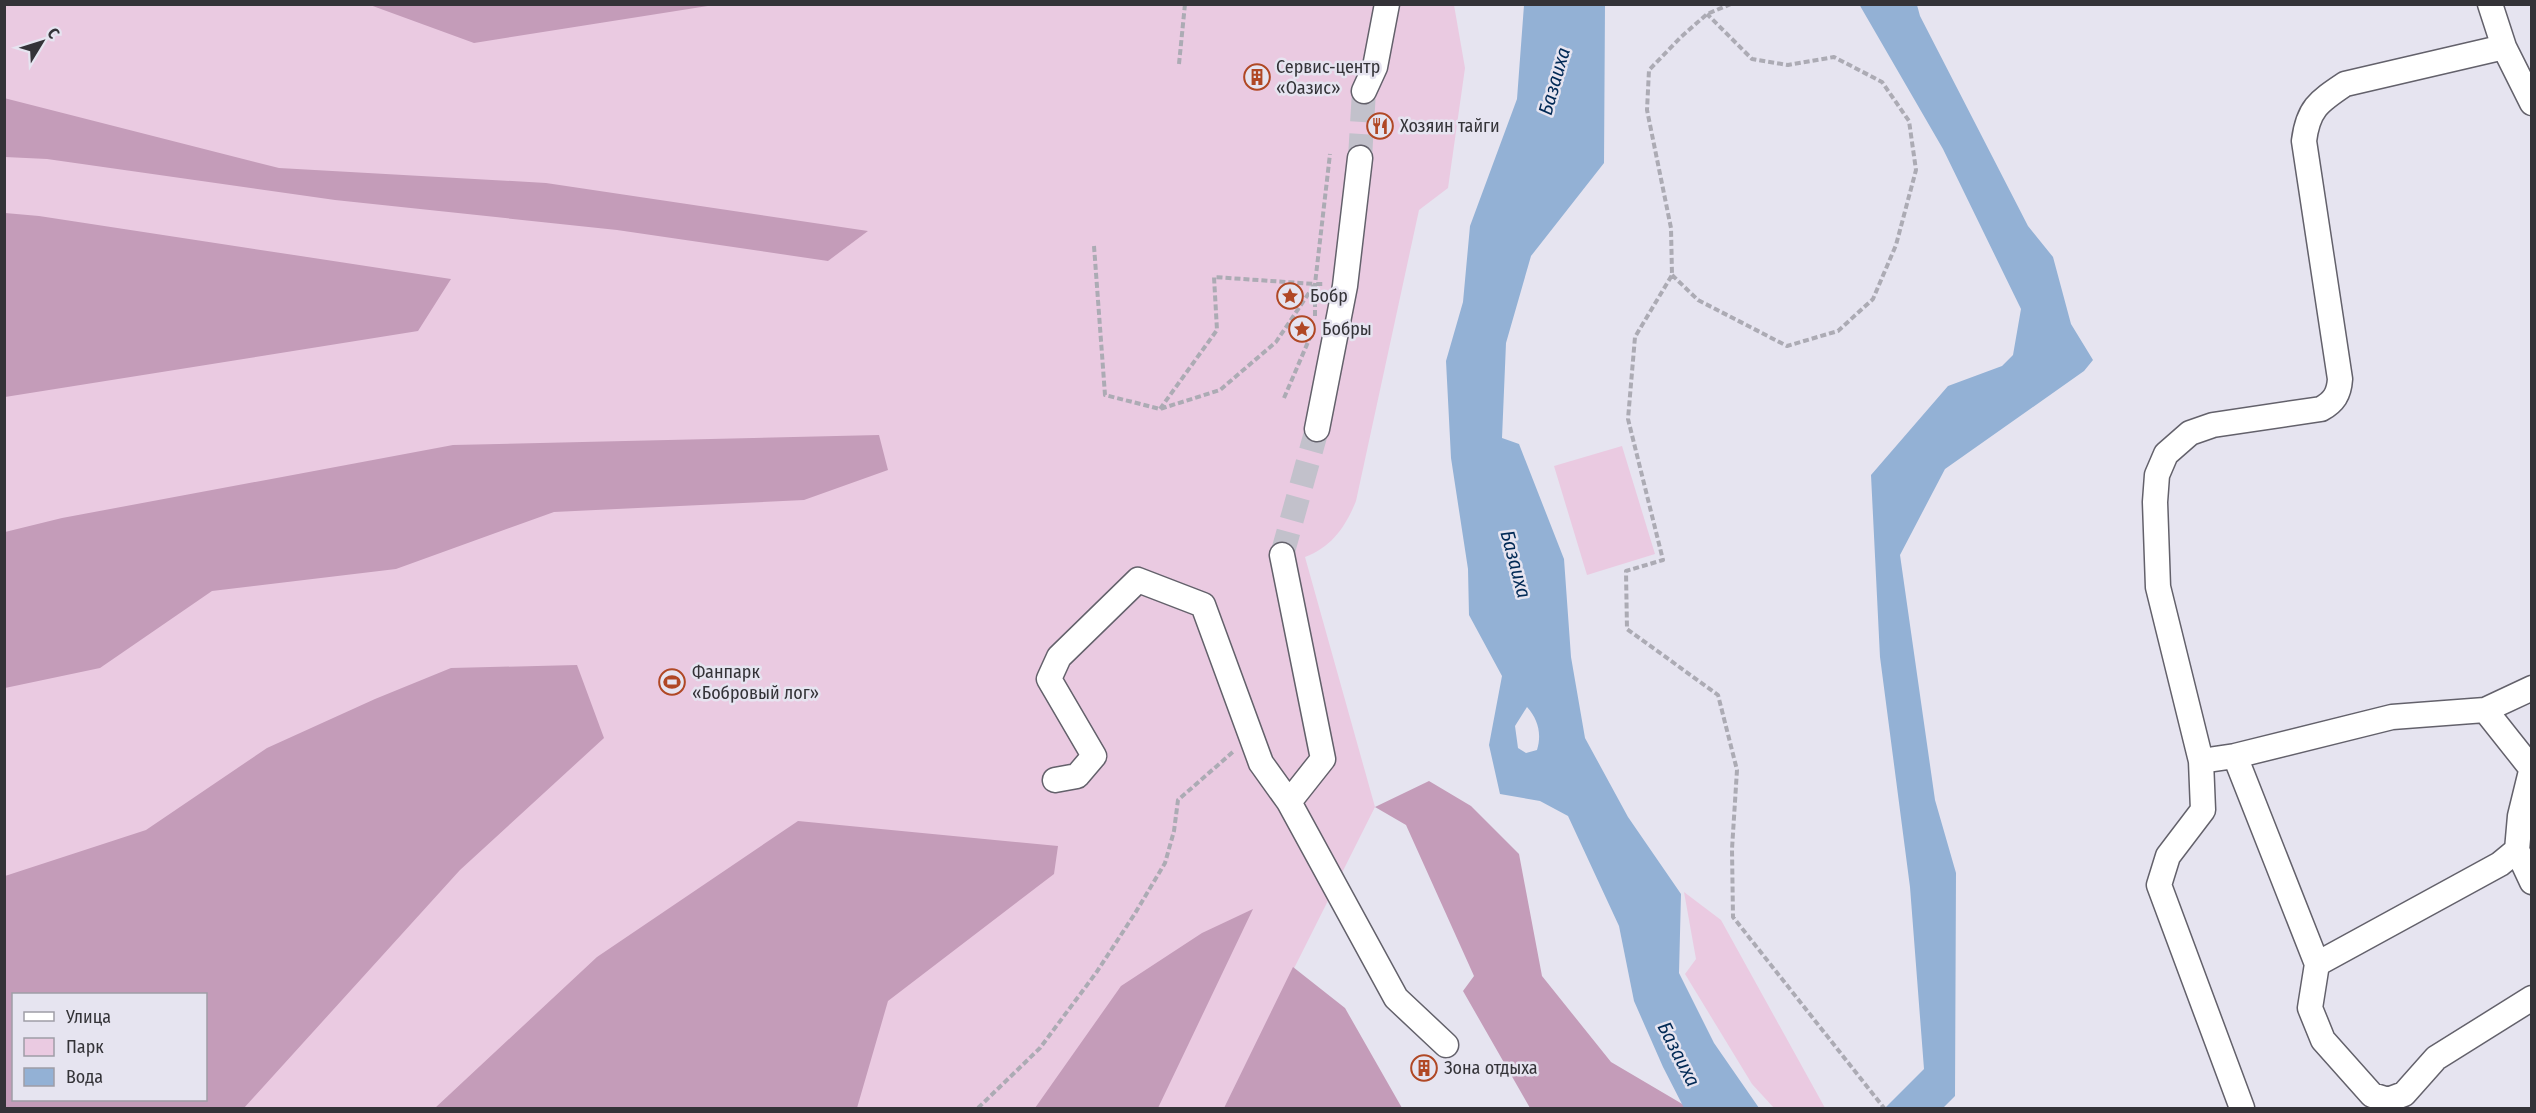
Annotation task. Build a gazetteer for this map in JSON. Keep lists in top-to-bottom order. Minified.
{"water":["Базаиха"],"places":{"building":["Сервис-центр «Оазис»","Зона отдыха"],"restaurant":["Хозяин тайги"],"place":["Бобр","Бобры"],"sports":["Фанпарк «Бобровый лог»"]},"legend":["Улица","Парк","Вода"],"north":"top right"}
